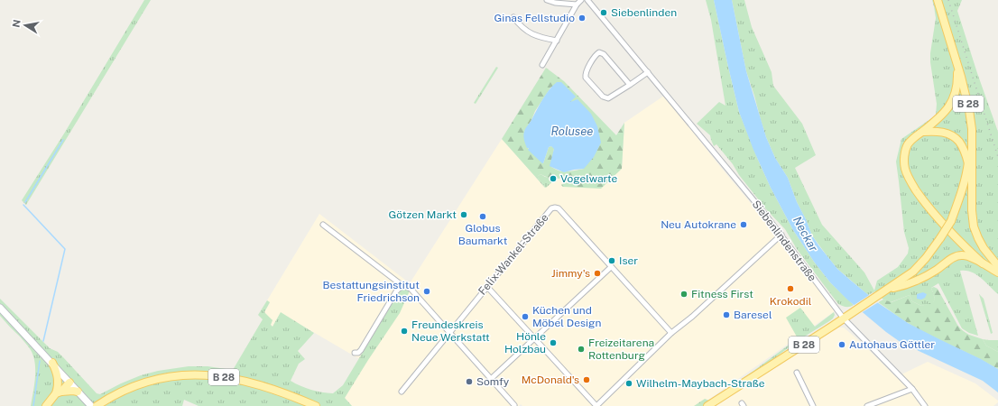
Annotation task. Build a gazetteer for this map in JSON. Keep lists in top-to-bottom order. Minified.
{"streets":{"main road":["B 28"],"street":["Siebenlindenstraße","Felix-Wankel-Straße"]},"crossings":[["B 28","Siebenlindenstraße"]],"water":["Rolusee","Neckar"],"places":["Siebenlinden","Ginas Fellstudio","Vogelwarte","Götzen Markt","Globus Baumarkt","Neu Autokrane","Iser","Jimmy's","Krokodil","Bestattungsinstitut Friedrichson","Fitness First","Baresel","Küchen und Möbel Design","Freundeskreis Neue Werkstatt","Hönle Holzbau","Autohaus Göttler","Freizeitarena Rottenburg","McDonald's","Somfy","Wilhelm-Maybach-Straße"],"north":"left"}
